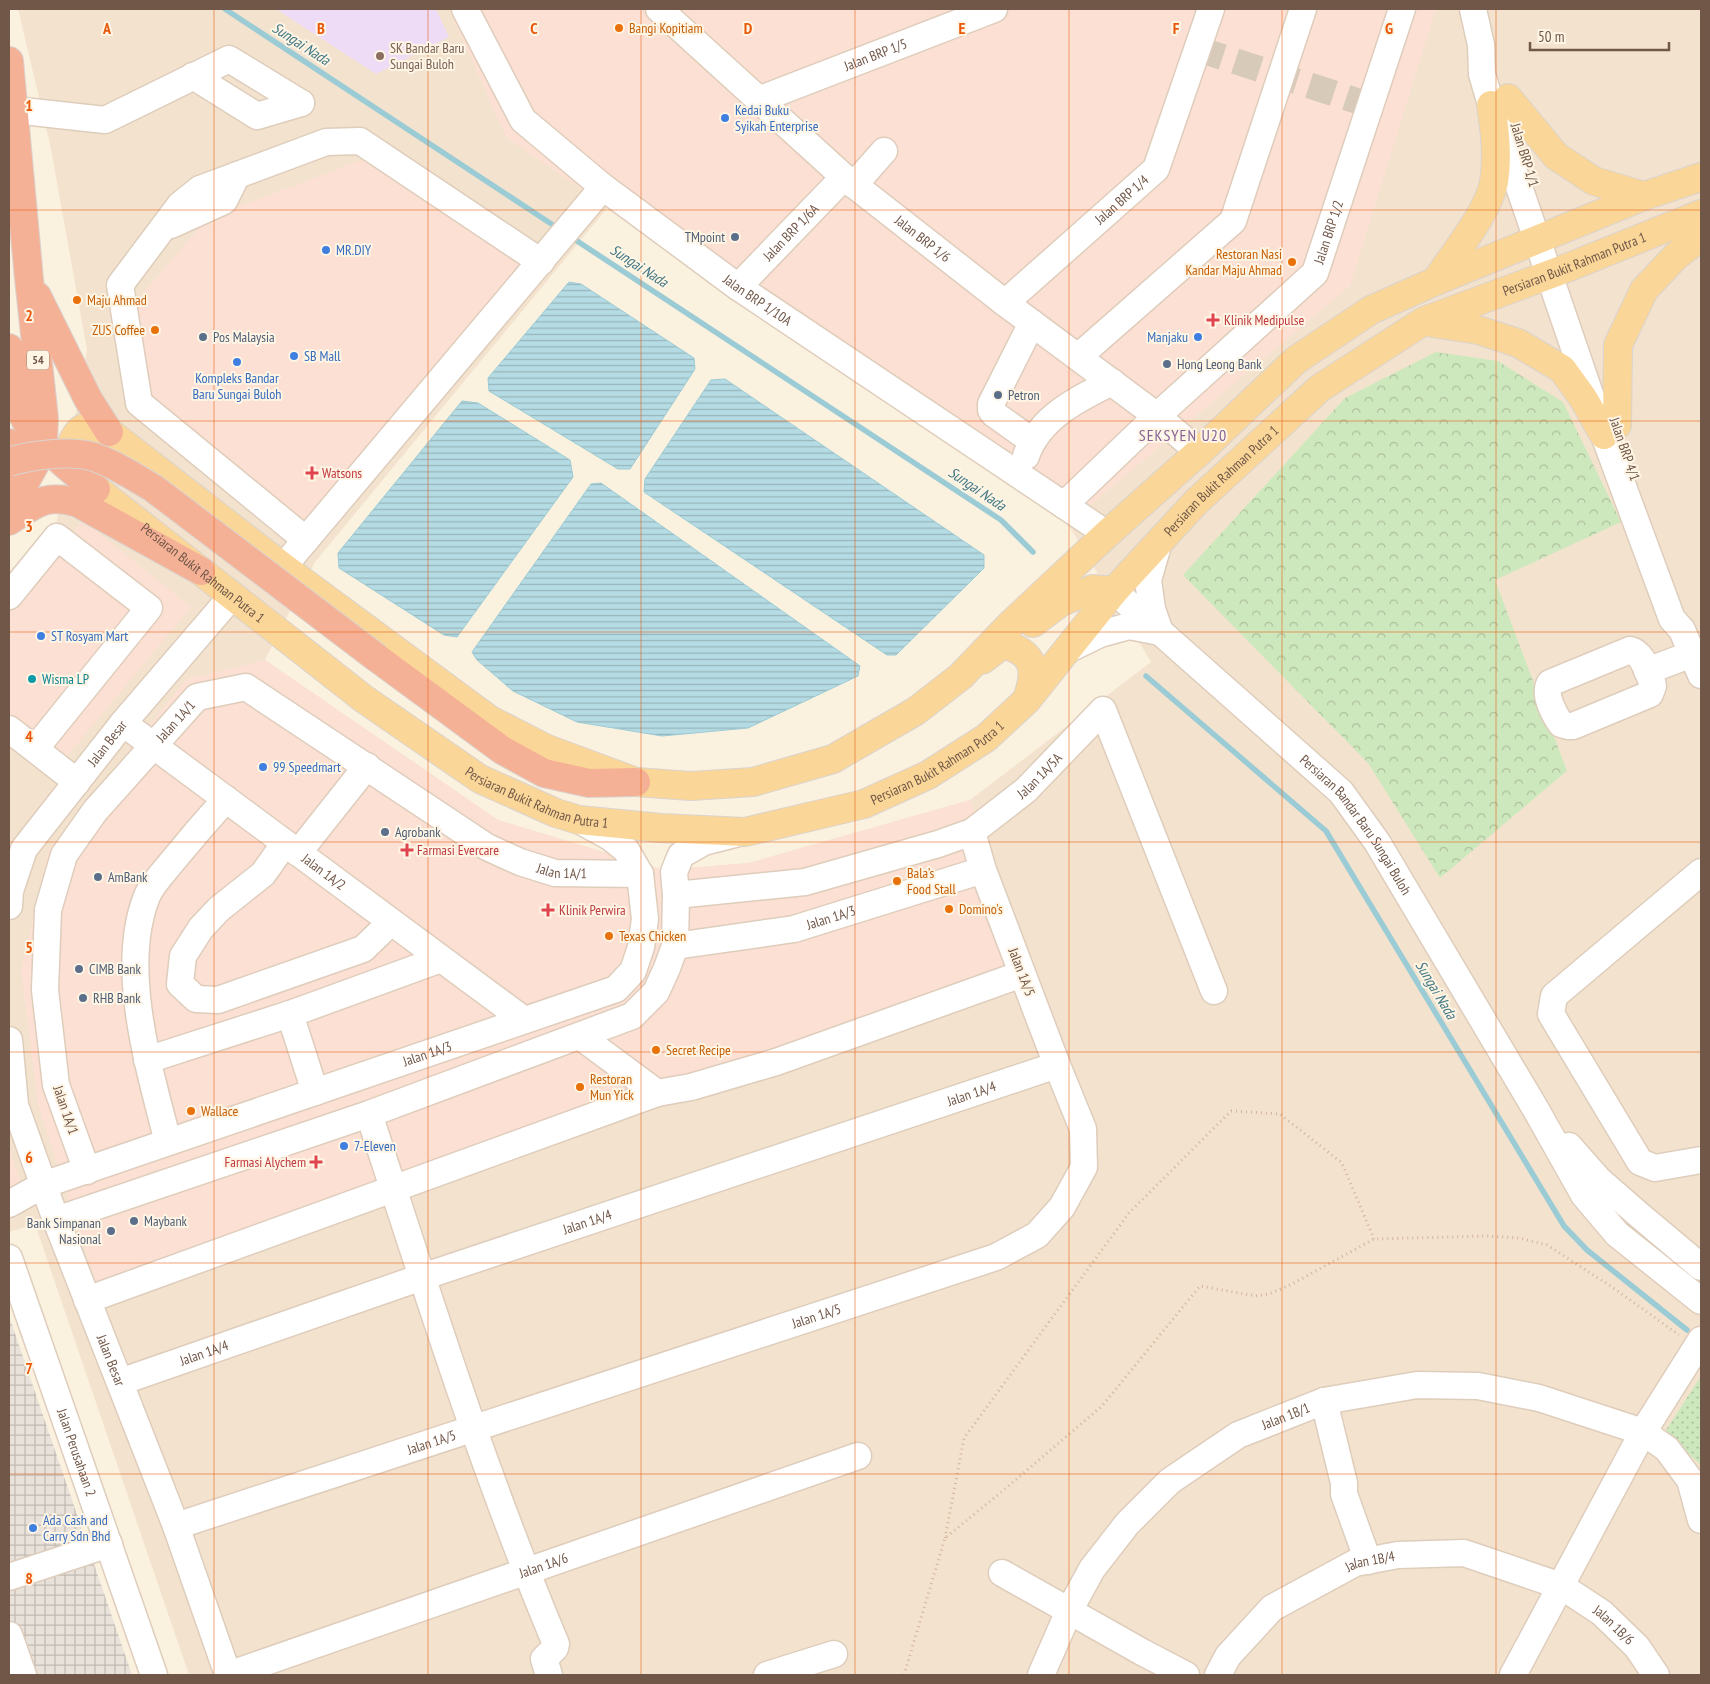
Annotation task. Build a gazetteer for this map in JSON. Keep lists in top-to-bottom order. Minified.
{"streets":{"highway":["54"],"main road":["Persiaran Bukit Rahman Putra 1"],"street":["Jalan BRP 1/5","Jalan BRP 1/1","Jalan BRP 1/4","Jalan BRP 1/6A","Jalan BRP 1/2","Jalan BRP 1/6","Jalan BRP 1/10A","Jalan BRP 4/1","Jalan 1A/1","Jalan Besar","Jalan 1A/5A","Persiaran Bandar Baru Sungai Buloh","Jalan 1A/2","Jalan 1A/3","Jalan 1A/5","Jalan 1A/4","Jalan 1B/1","Jalan Perusahaan 2","Jalan 1B/4","Jalan 1A/6","Jalan 1B/6"]},"crossings":[["Jalan BRP 1/5","Jalan BRP 1/6"],["Jalan BRP 1/1","Persiaran Bukit Rahman Putra 1"],["Jalan BRP 1/1","Jalan BRP 4/1"],["Jalan BRP 1/4","Jalan BRP 1/6"],["Jalan BRP 1/6A","Jalan BRP 1/6"],["Jalan BRP 1/6A","Jalan BRP 1/10A"],["Jalan BRP 1/2","Jalan BRP 1/6"],["Jalan BRP 1/2","Jalan BRP 1/10A"],["Persiaran Bukit Rahman Putra 1","Jalan BRP 4/1"],["Persiaran Bukit Rahman Putra 1","Jalan Besar"],["Persiaran Bukit Rahman Putra 1","Persiaran Bandar Baru Sungai Buloh"],["Persiaran Bukit Rahman Putra 1","Jalan 1A/3"],["Jalan 1A/1","Jalan 1A/2"],["Jalan 1A/1","Jalan 1A/3"],["Jalan Besar","Jalan 1A/2"],["Jalan Besar","Jalan 1A/3"],["Jalan Besar","Jalan 1A/5"],["Jalan Besar","Jalan 1A/4"],["Jalan Besar","Jalan 1A/6"],["Jalan 1A/5A","Jalan 1A/3"],["Jalan 1A/5A","Jalan 1A/5"],["Jalan 1A/2","Jalan 1A/3"],["Jalan 1A/3","Jalan 1A/5"],["Jalan 1A/5","Jalan 1A/4"],["Jalan 1B/4","Jalan 1B/6"]],"districts":["SEKSYEN U20"],"water":["Sungai Nada"],"places":{"other":["Bangi Kopitiam","SK Bandar Baru Sungai Buloh","Kedai Buku Syikah Enterprise","TMpoint","MR.DIY","Restoran Nasi Kandar Maju Ahmad","Maju Ahmad","ZUS Coffee","Pos Malaysia","Manjaku","SB Mall","Kompleks Bandar Baru Sungai Buloh","Hong Leong Bank","Petron","ST Rosyam Mart","Wisma LP","99 Speedmart","Agrobank","AmBank","Bala’s Food Stall","Domino's","Texas Chicken","CIMB Bank","RHB Bank","Secret Recipe","Restoran Mun Yick","Wallace","7-Eleven","Maybank","Bank Simpanan Nasional","Ada Cash and Carry Sdn Bhd"],"health":["Klinik Medipulse","Watsons","Farmasi Evercare","Klinik Perwira","Farmasi Alychem"]},"scale_bar":"50 m","grid":{"columns":["A","B","C","D","E","F","G"],"rows":["1","2","3","4","5","6","7","8"]}}
